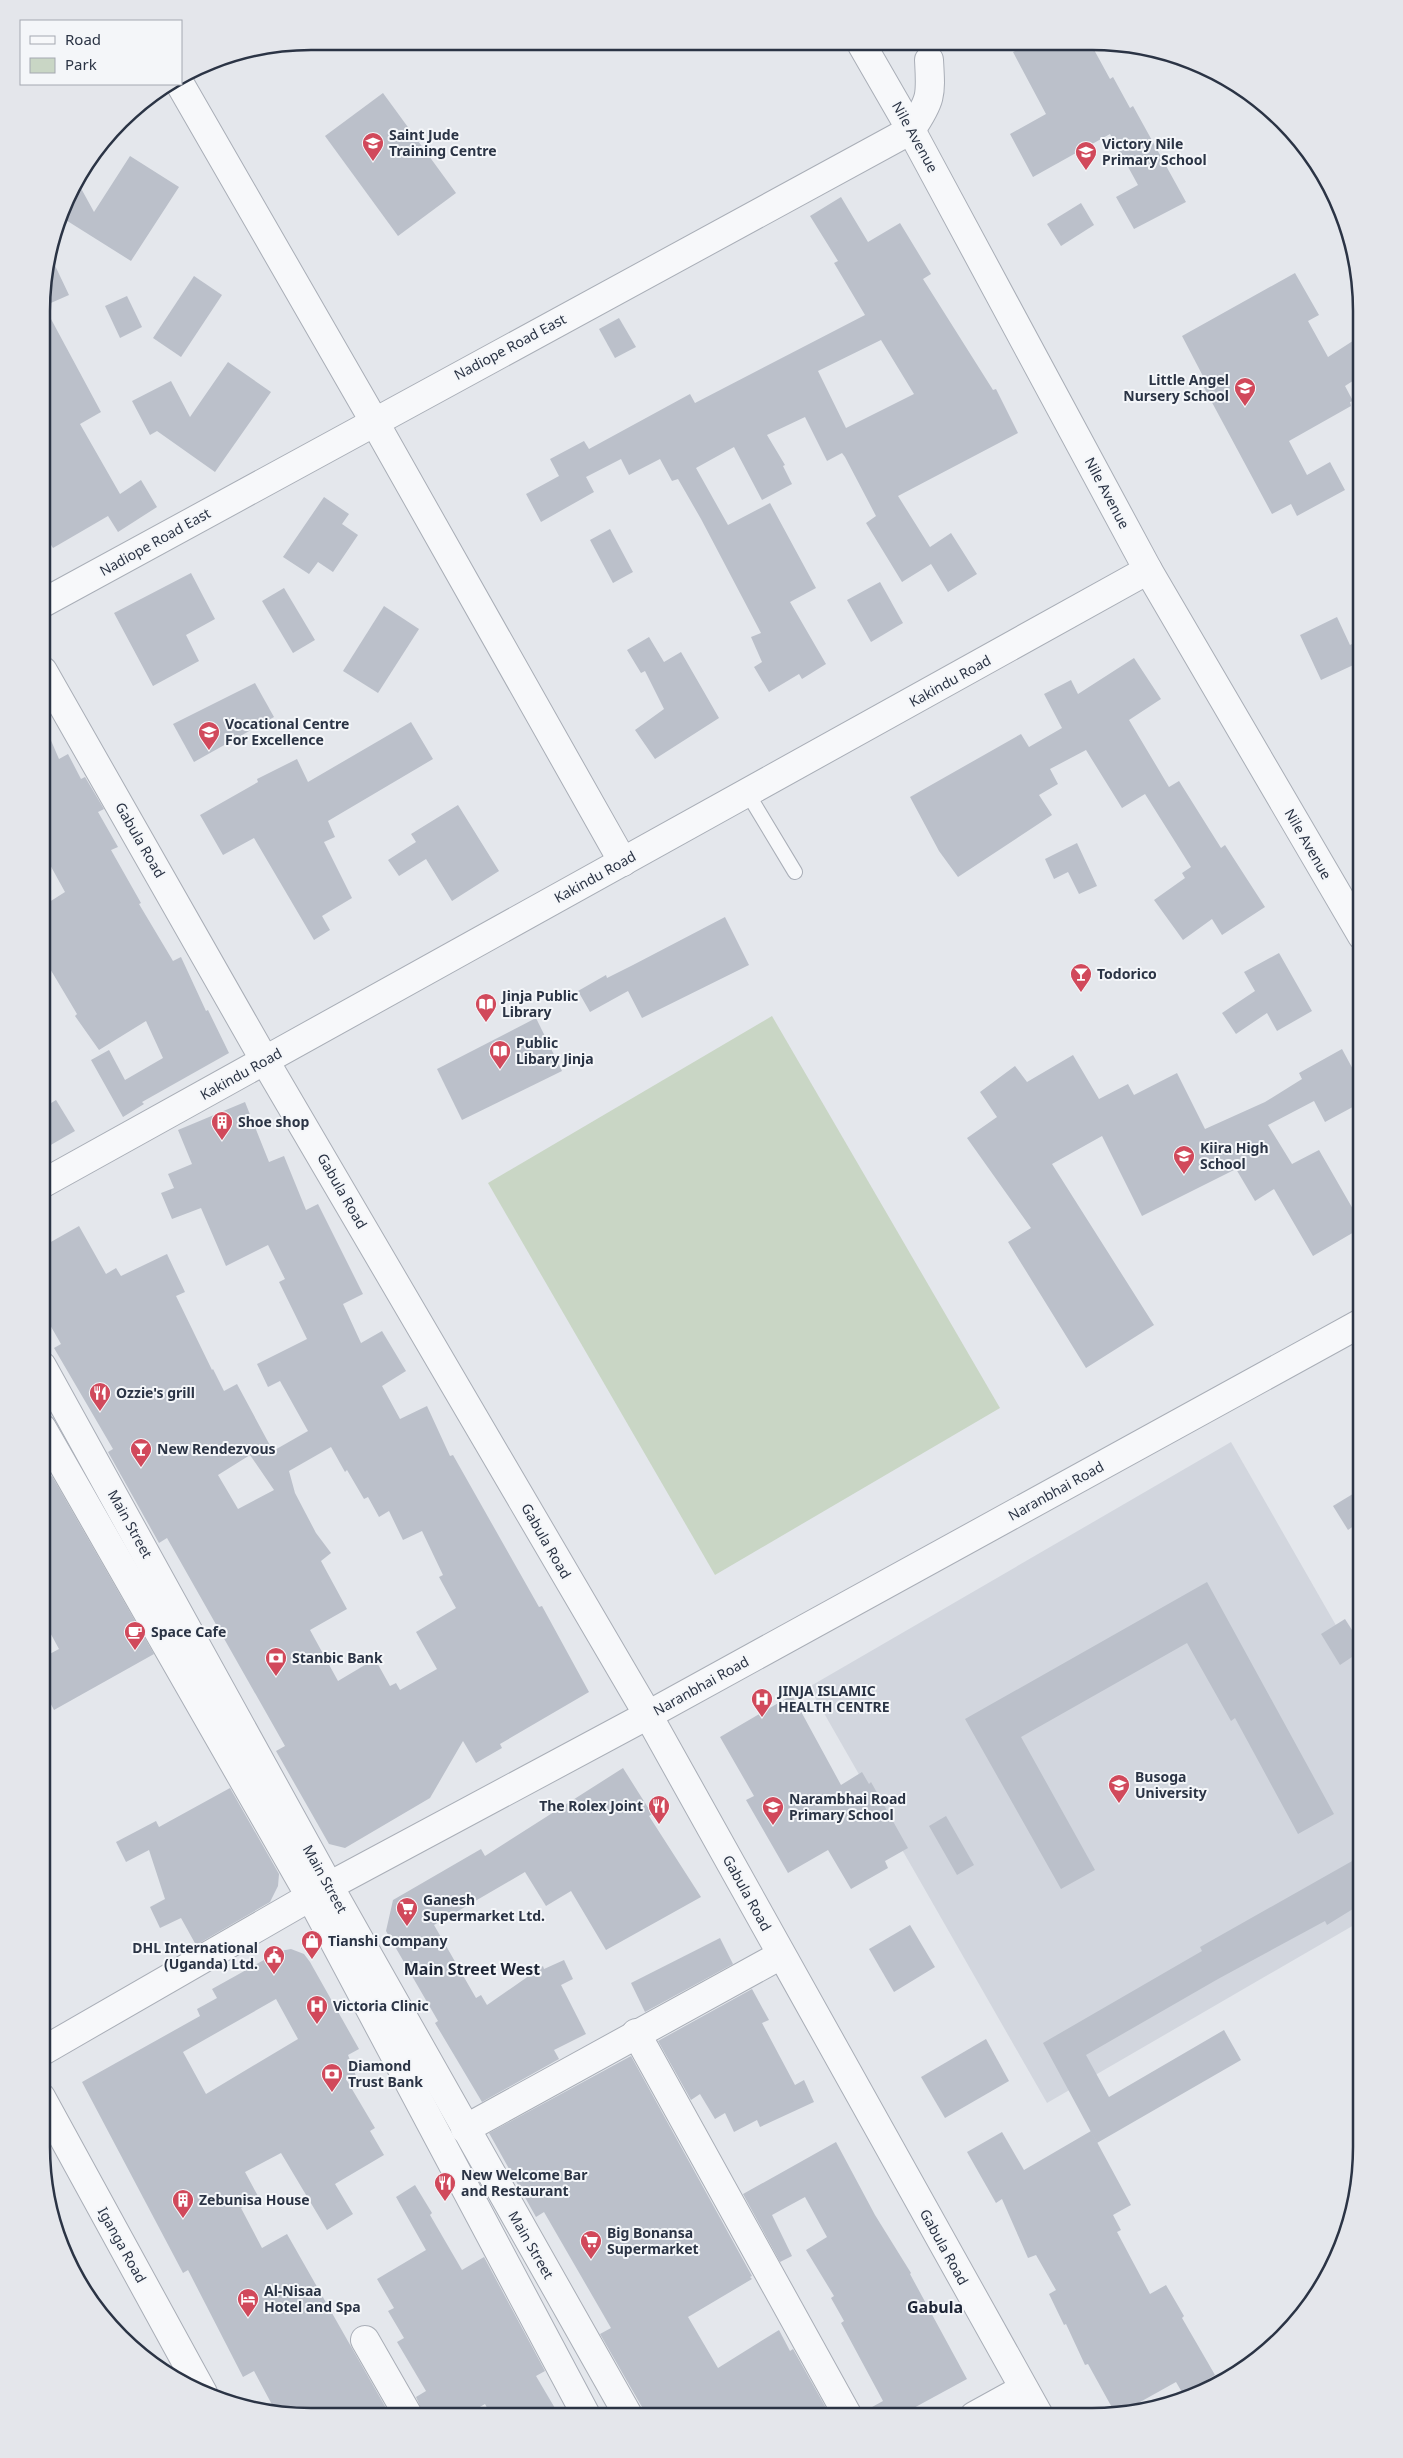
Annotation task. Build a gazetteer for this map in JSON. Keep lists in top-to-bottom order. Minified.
{"streets":{"street":["Nile Avenue","Nadiope Road East","Kakindu Road","Gabula Road","Naranbhai Road","Main Street","Iganga Road"]},"crossings":[["Nile Avenue","Nadiope Road East"],["Nile Avenue","Kakindu Road"],["Kakindu Road","Gabula Road"],["Gabula Road","Naranbhai Road"],["Naranbhai Road","Main Street"]],"districts":["Main Street West","Gabula"],"places":{"school or university":["Saint Jude Training Centre","Victory Nile Primary School","Little Angel Nursery School","Vocational Centre For Excellence","Kiira High School","Busoga University","Narambhai Road Primary School"],"bar":["Todorico","New Rendezvous"],"library":["Jinja Public Library","Public Libary Jinja"],"building":["Shoe shop","Zebunisa House"],"restaurant":["Ozzie's grill","The Rolex Joint","New Welcome Bar and Restaurant"],"cafe":["Space Cafe"],"bank":["Stanbic Bank","Diamond Trust Bank"],"hospital":["JINJA ISLAMIC HEALTH CENTRE","Victoria Clinic"],"supermarket":["Ganesh Supermarket Ltd.","Big Bonansa Supermarket"],"shop":["Tianshi Company"],"public building":["DHL International (Uganda) Ltd."],"hotel":["Al-Nisaa Hotel and Spa"]},"legend":["Road","Park"]}
